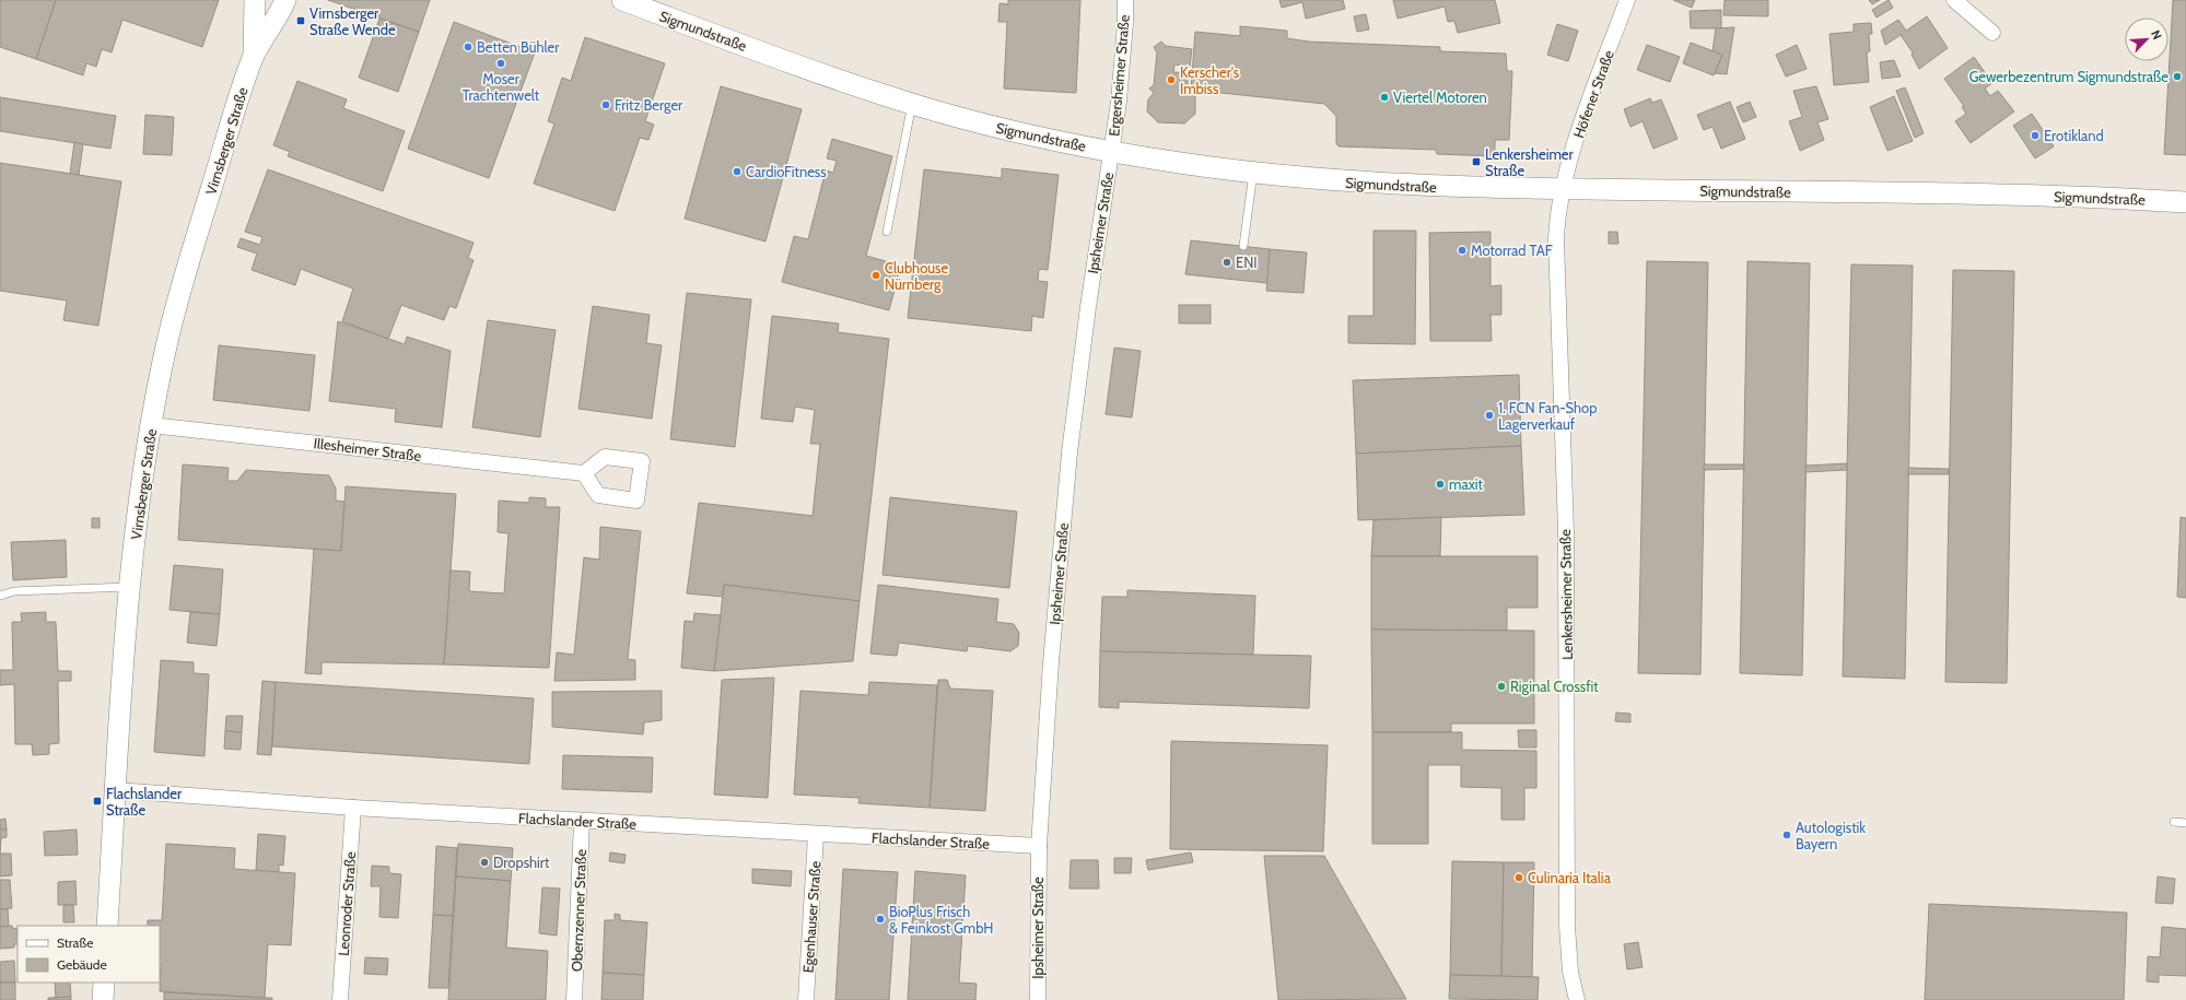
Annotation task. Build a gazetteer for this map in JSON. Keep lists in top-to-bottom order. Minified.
{"streets":{"main road":["Sigmundstraße","Virnsberger Straße"],"street":["Ergersheimer Straße","Höfener Straße","Ipsheimer Straße","Illesheimer Straße","Lenkersheimer Straße","Flachslander Straße","Leonroder Straße","Obernzenner Straße","Egenhauser Straße"]},"crossings":[["Sigmundstraße","Ergersheimer Straße"],["Sigmundstraße","Höfener Straße"],["Sigmundstraße","Ipsheimer Straße"],["Sigmundstraße","Lenkersheimer Straße"],["Ergersheimer Straße","Ipsheimer Straße"],["Höfener Straße","Lenkersheimer Straße"],["Virnsberger Straße","Illesheimer Straße"],["Virnsberger Straße","Flachslander Straße"],["Ipsheimer Straße","Flachslander Straße"],["Flachslander Straße","Leonroder Straße"],["Flachslander Straße","Obernzenner Straße"],["Flachslander Straße","Egenhauser Straße"]],"places":{"transit":["Virnsberger Straße Wende","Lenkersheimer Straße","Flachslander Straße"],"other":["Betten Bühler","Moser Trachtenwelt","Gewerbezentrum Sigmundstraße","Kerscher's Imbiss","Viertel Motoren","Fritz Berger","Erotikland","CardioFitness","Motorrad TAF","ENI","Clubhouse Nürnberg","1. FCN Fan-Shop Lagerverkauf","maxit","Riginal Crossfit","Autologistik Bayern","Dropshirt","Culinaria Italia","BioPlus Frisch & Feinkost GmbH"]},"legend":["Straße","Gebäude"],"north":"top right"}
